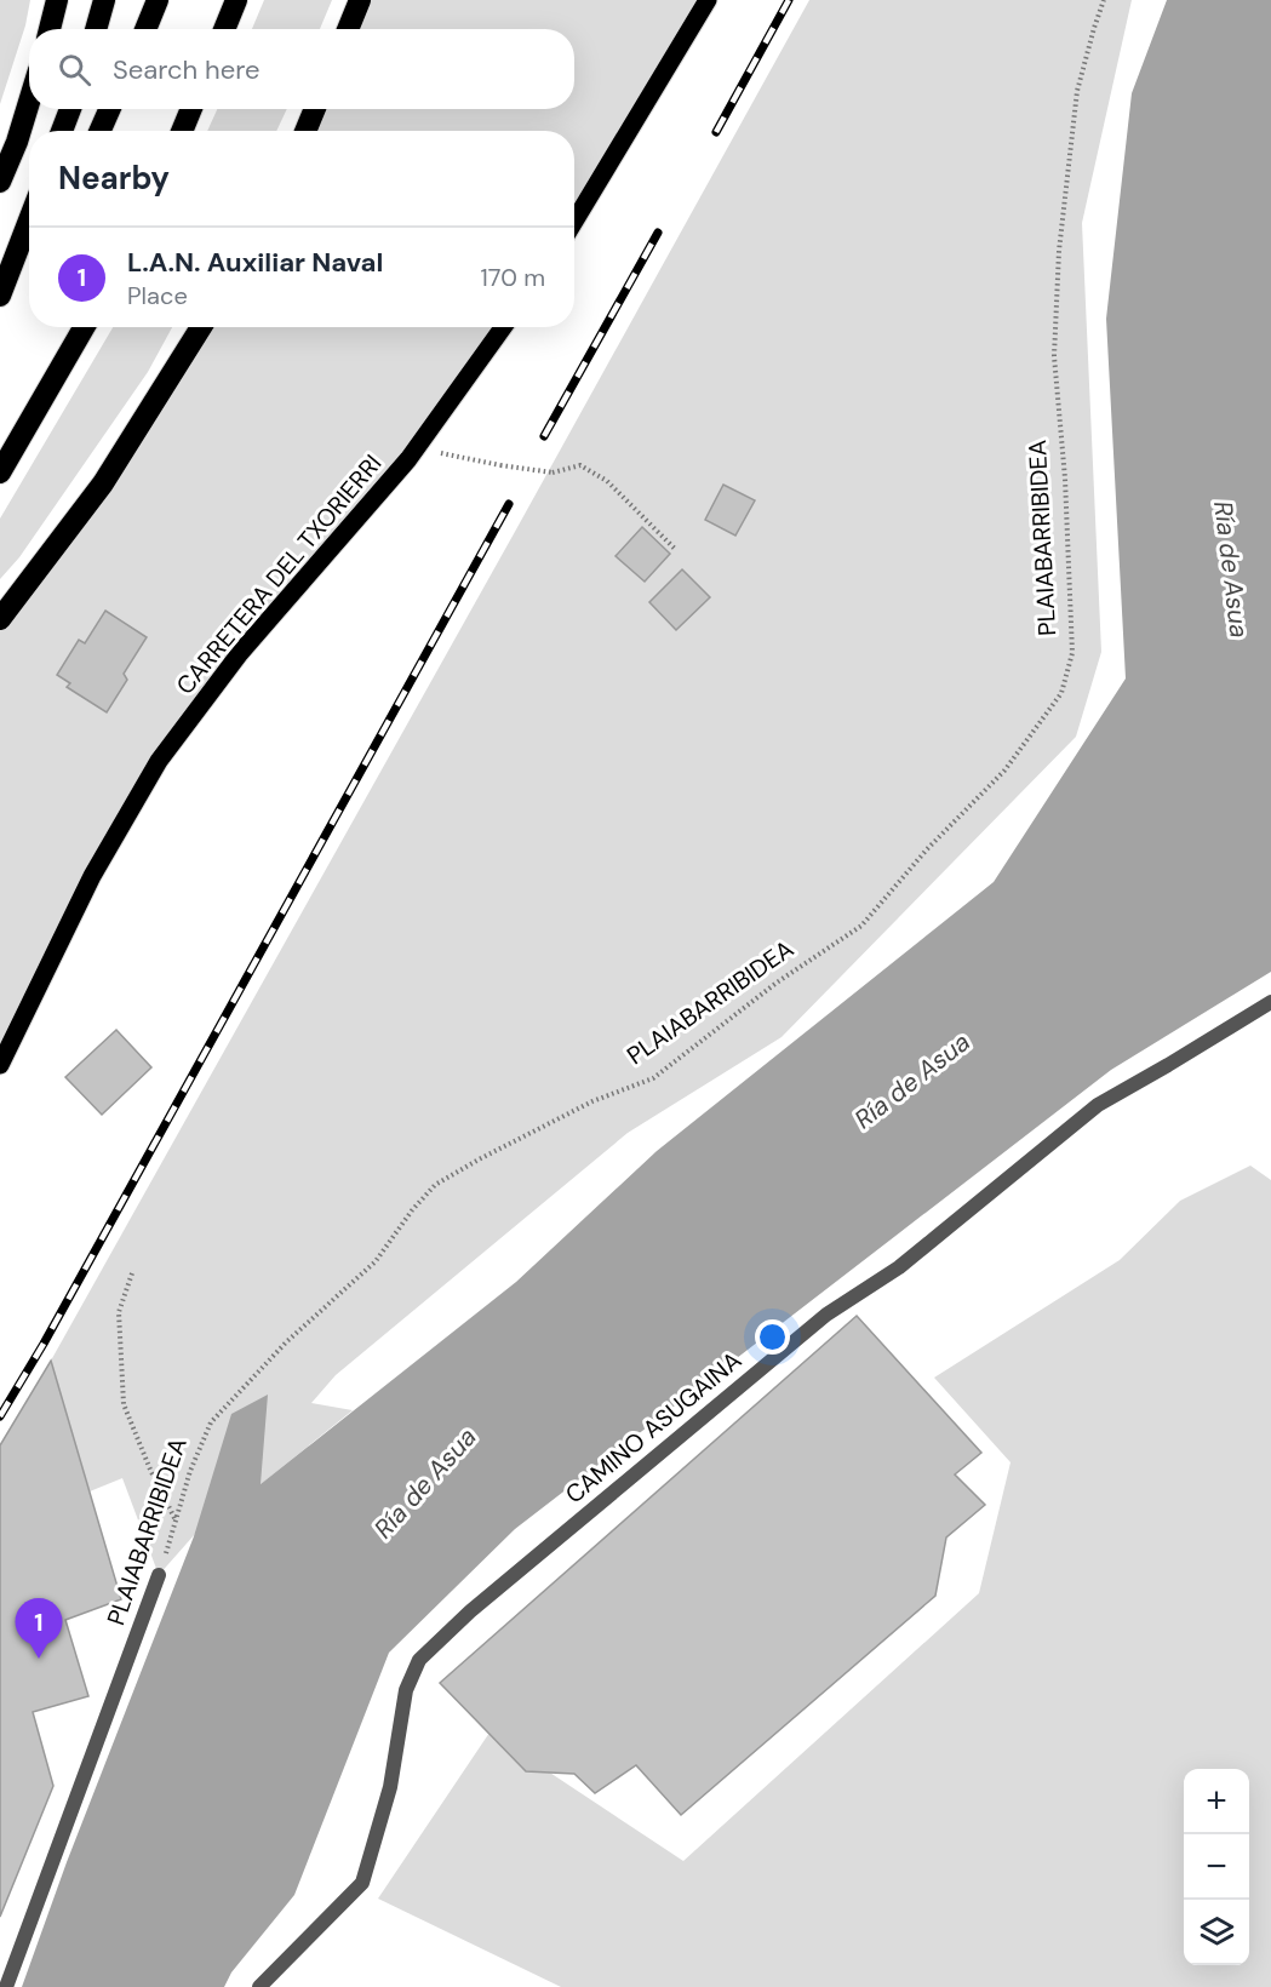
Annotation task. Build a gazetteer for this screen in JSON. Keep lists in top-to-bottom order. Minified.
{"streets":{"main road":["CARRETERA DEL TXORIERRI"],"lane":["PLAIABARRIBIDEA","CAMINO ASUGAINA"]},"water":["Ría de Asua"],"page":{"search":"Search here","heading":"Nearby","list":[{"mark":"1","name":"L.A.N. Auxiliar Naval","note":"Place","value":"170 m"}],"pins":"1","map_buttons":["+","−"]}}
